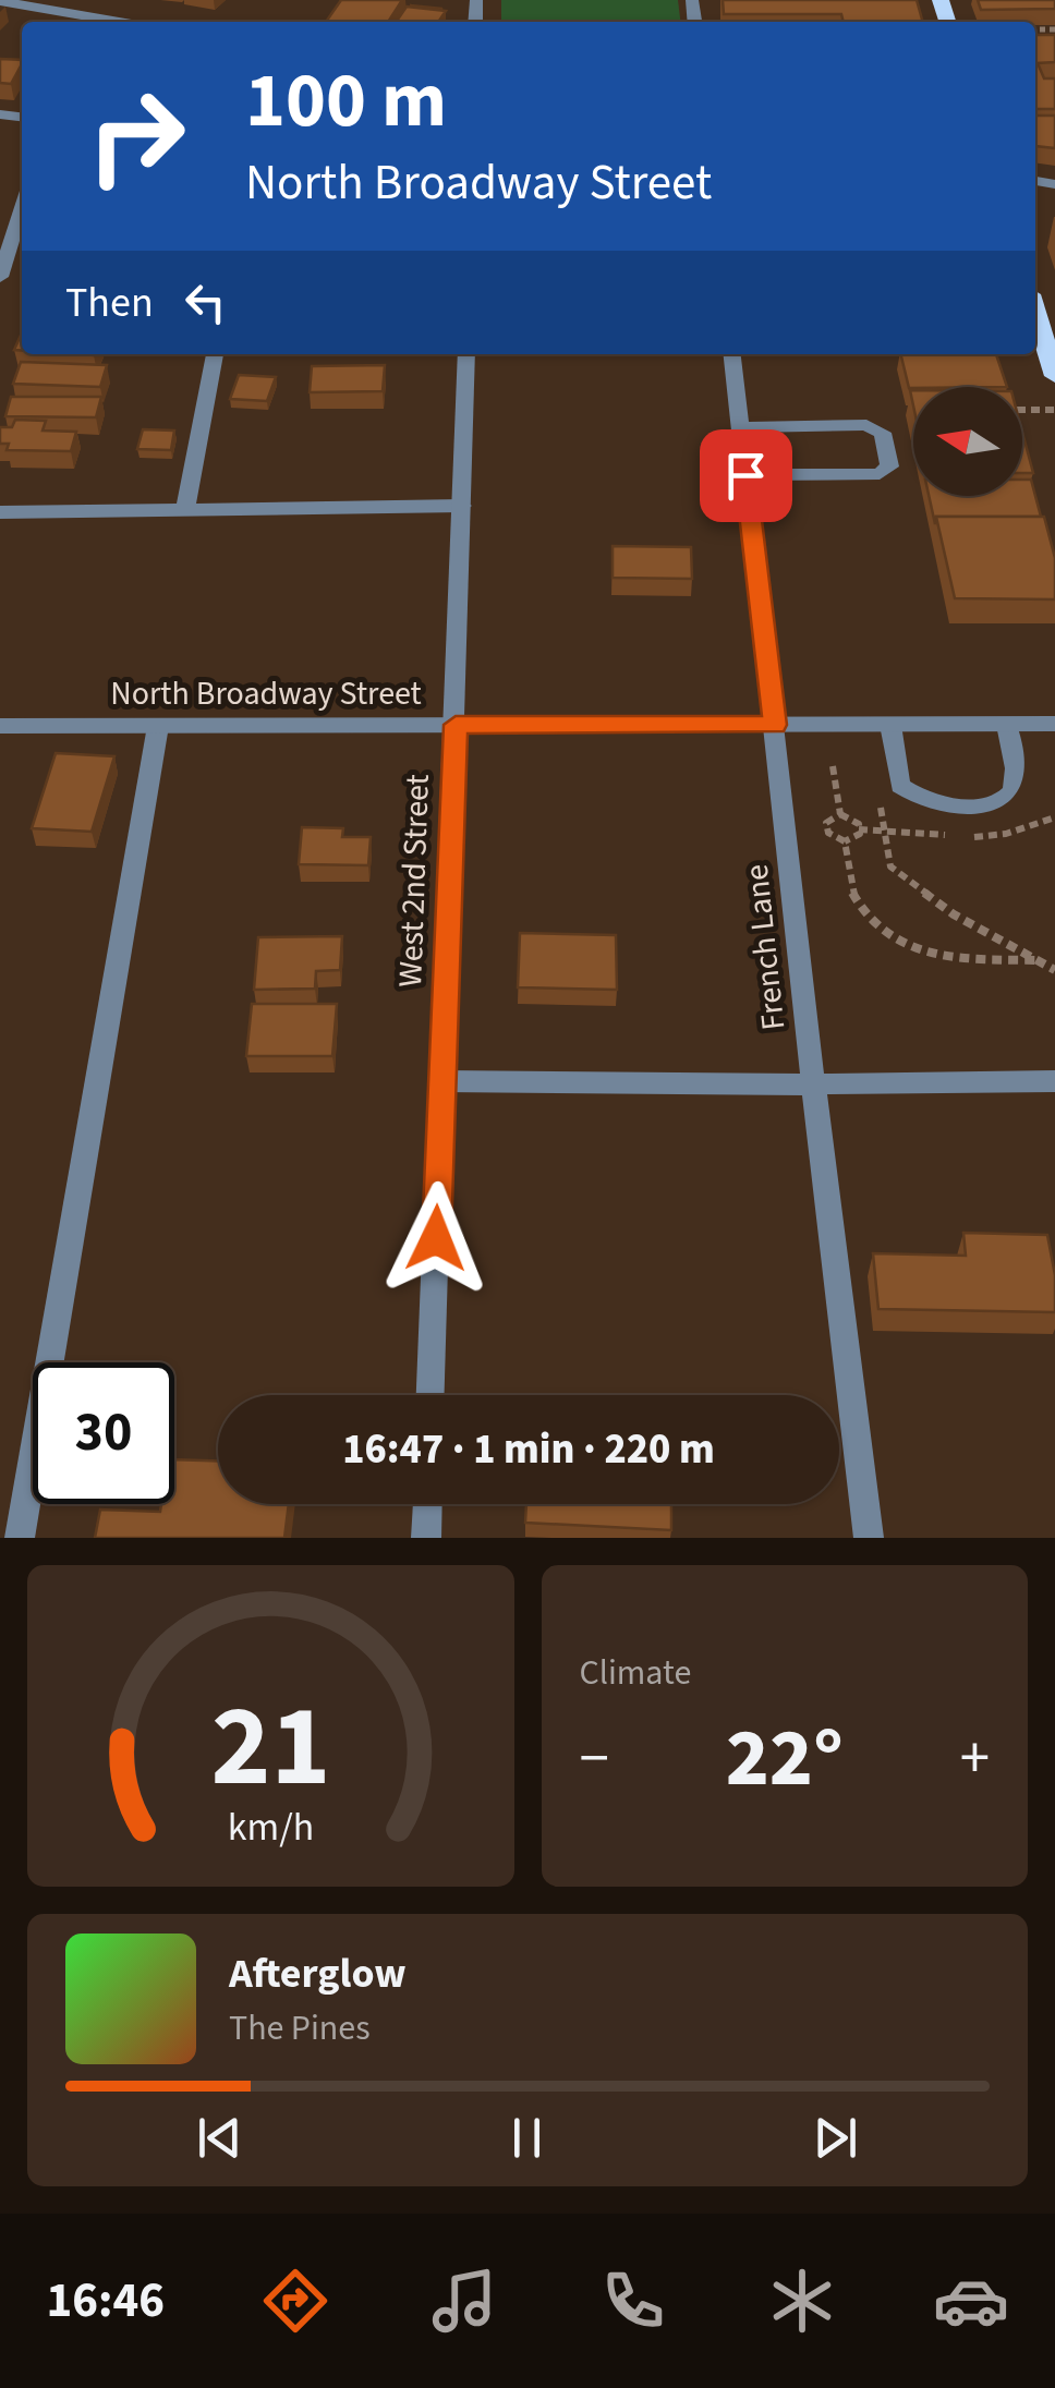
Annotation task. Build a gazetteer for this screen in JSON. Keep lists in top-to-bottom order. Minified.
{"streets":{"street":["North Broadway Street","West 2nd Street","French Lane"]},"crossings":[["North Broadway Street","West 2nd Street"],["North Broadway Street","French Lane"]],"north":"left","page":{"turn":["100 m","North Broadway Street"],"then":"Then","limit":"30","trip":"16:47 · 1 min · 220 m","tile":"Climate","heat":["−","22°","+"],"song":["Afterglow","The Pines"],"tabs":"16:46","gauge":["21","km/h"]}}
